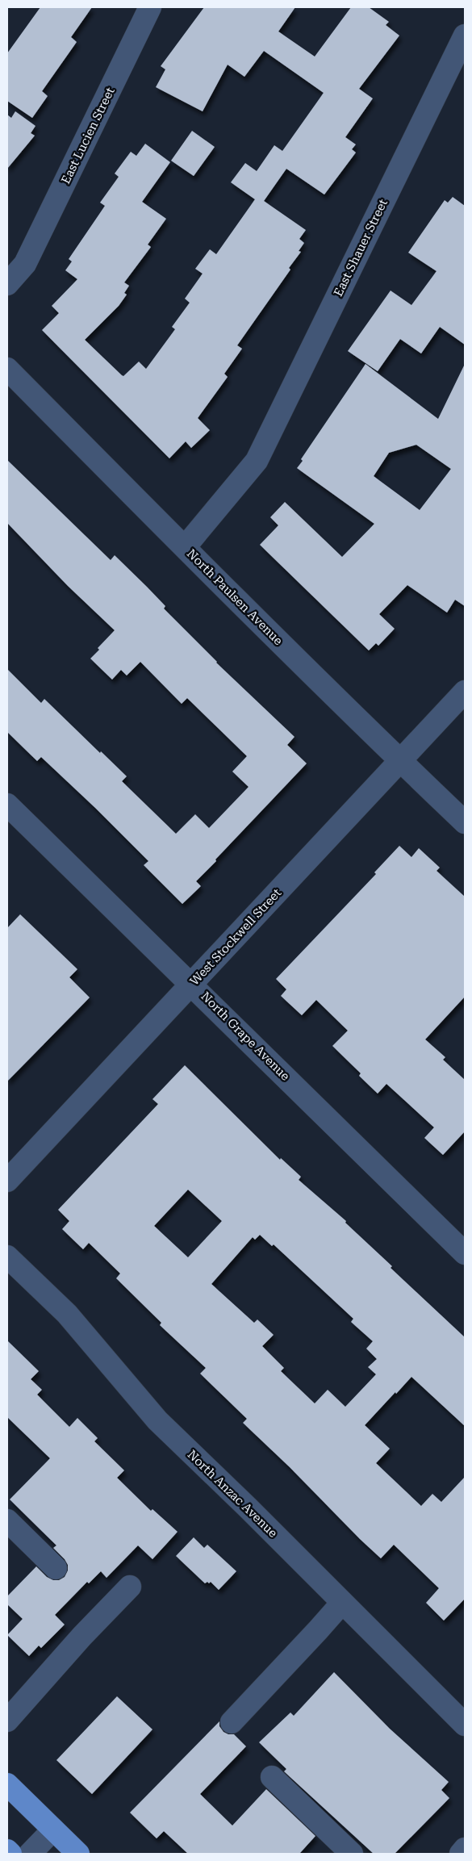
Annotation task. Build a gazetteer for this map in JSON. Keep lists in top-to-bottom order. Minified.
{"streets":{"street":["East Lucien Street","East Shauer Street","North Paulsen Avenue","West Stockwell Street","North Grape Avenue","North Anzac Avenue"]},"crossings":[["East Shauer Street","North Paulsen Avenue"],["North Paulsen Avenue","West Stockwell Street"],["West Stockwell Street","North Grape Avenue"]]}
